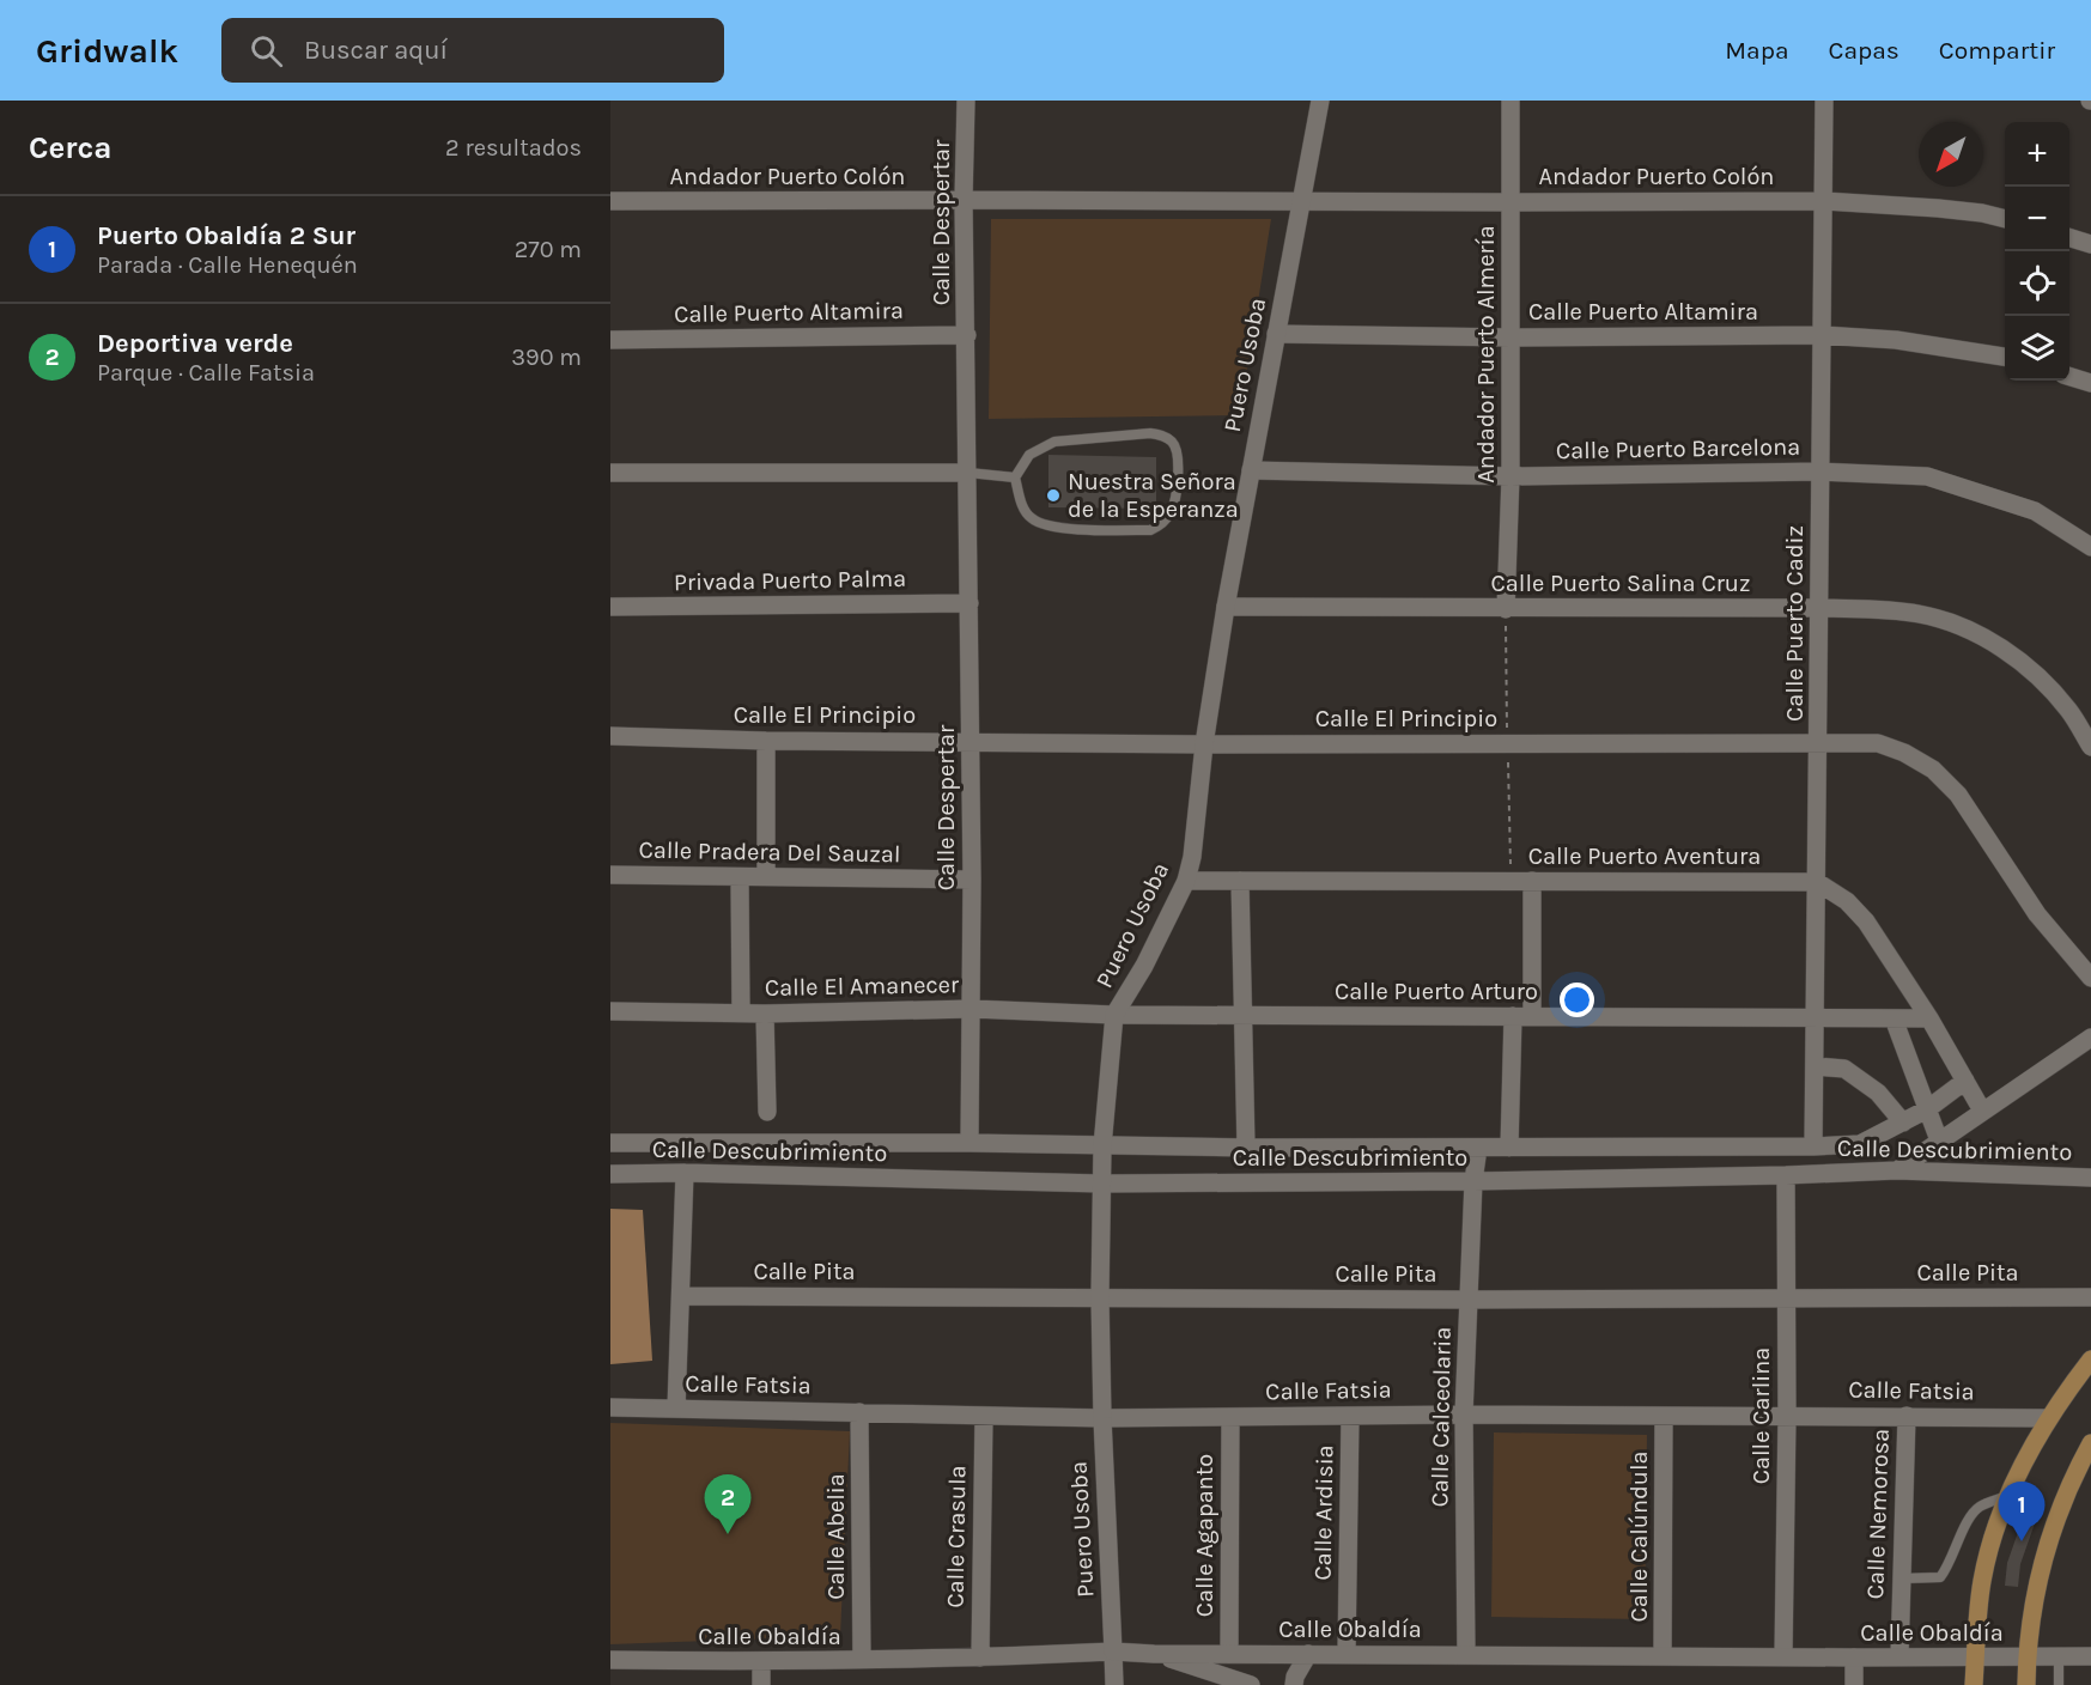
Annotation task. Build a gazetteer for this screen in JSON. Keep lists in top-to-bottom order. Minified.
{"streets":{"street":["Andador Puerto Colón","Calle Despertar","Calle Puerto Altamira","Andador Puerto Almería","Puero Usoba","Calle Puerto Barcelona","Privada Puerto Palma","Calle Puerto Salina Cruz","Calle Puerto Cadiz","Calle El Principio","Calle Pradera Del Sauzal","Calle Puerto Aventura","Calle El Amanecer","Calle Puerto Arturo","Calle Descubrimiento","Calle Pita","Calle Fatsia","Calle Carlina","Calle Calceolaria","Calle Ardisia","Calle Nemorosa","Calle Agapanto","Calle Abelia","Calle Crasula","Calle Calúndula","Calle Obaldía"]},"crossings":[["Andador Puerto Colón","Calle Despertar"],["Andador Puerto Colón","Andador Puerto Almería"],["Andador Puerto Colón","Puero Usoba"],["Andador Puerto Colón","Calle Puerto Cadiz"],["Calle Despertar","Calle Puerto Altamira"],["Calle Despertar","Privada Puerto Palma"],["Calle Despertar","Calle El Principio"],["Calle Despertar","Calle Pradera Del Sauzal"],["Calle Despertar","Calle El Amanecer"],["Calle Despertar","Calle Descubrimiento"],["Calle Puerto Altamira","Andador Puerto Almería"],["Calle Puerto Altamira","Puero Usoba"],["Calle Puerto Altamira","Calle Puerto Cadiz"],["Andador Puerto Almería","Calle Puerto Barcelona"],["Andador Puerto Almería","Calle Puerto Salina Cruz"],["Puero Usoba","Calle Puerto Barcelona"],["Puero Usoba","Calle Puerto Salina Cruz"],["Puero Usoba","Calle El Principio"],["Puero Usoba","Calle Puerto Aventura"],["Puero Usoba","Calle El Amanecer"],["Puero Usoba","Calle Puerto Arturo"],["Puero Usoba","Calle Descubrimiento"],["Puero Usoba","Calle Pita"],["Puero Usoba","Calle Fatsia"],["Puero Usoba","Calle Obaldía"],["Calle Puerto Barcelona","Calle Puerto Cadiz"],["Calle Puerto Salina Cruz","Calle Puerto Cadiz"],["Calle Puerto Cadiz","Calle El Principio"],["Calle Puerto Cadiz","Calle Puerto Aventura"],["Calle Puerto Cadiz","Calle Puerto Arturo"],["Calle Puerto Cadiz","Calle Descubrimiento"],["Calle El Amanecer","Calle Puerto Arturo"],["Calle Descubrimiento","Calle Carlina"],["Calle Descubrimiento","Calle Calceolaria"],["Calle Pita","Calle Carlina"],["Calle Pita","Calle Calceolaria"],["Calle Fatsia","Calle Carlina"],["Calle Fatsia","Calle Calceolaria"],["Calle Fatsia","Calle Ardisia"],["Calle Fatsia","Calle Nemorosa"],["Calle Fatsia","Calle Agapanto"],["Calle Fatsia","Calle Abelia"],["Calle Fatsia","Calle Crasula"],["Calle Fatsia","Calle Calúndula"],["Calle Carlina","Calle Obaldía"],["Calle Calceolaria","Calle Obaldía"],["Calle Ardisia","Calle Obaldía"],["Calle Nemorosa","Calle Obaldía"],["Calle Agapanto","Calle Obaldía"],["Calle Abelia","Calle Obaldía"],["Calle Crasula","Calle Obaldía"],["Calle Calúndula","Calle Obaldía"]],"places":["Nuestra Señora de la Esperanza"],"north":"bottom left","page":{"header":"Gridwalk","search":"Buscar aquí","nav":["Mapa","Capas","Compartir"],"heading":["Cerca","2 resultados"],"map_buttons":["+","−"],"list":[{"mark":"1","name":"Puerto Obaldía 2 Sur","note":"Parada · Calle Henequén","value":"270 m"},{"mark":"2","name":"Deportiva verde","note":"Parque · Calle Fatsia","value":"390 m"}],"pins":["2","1"]}}
